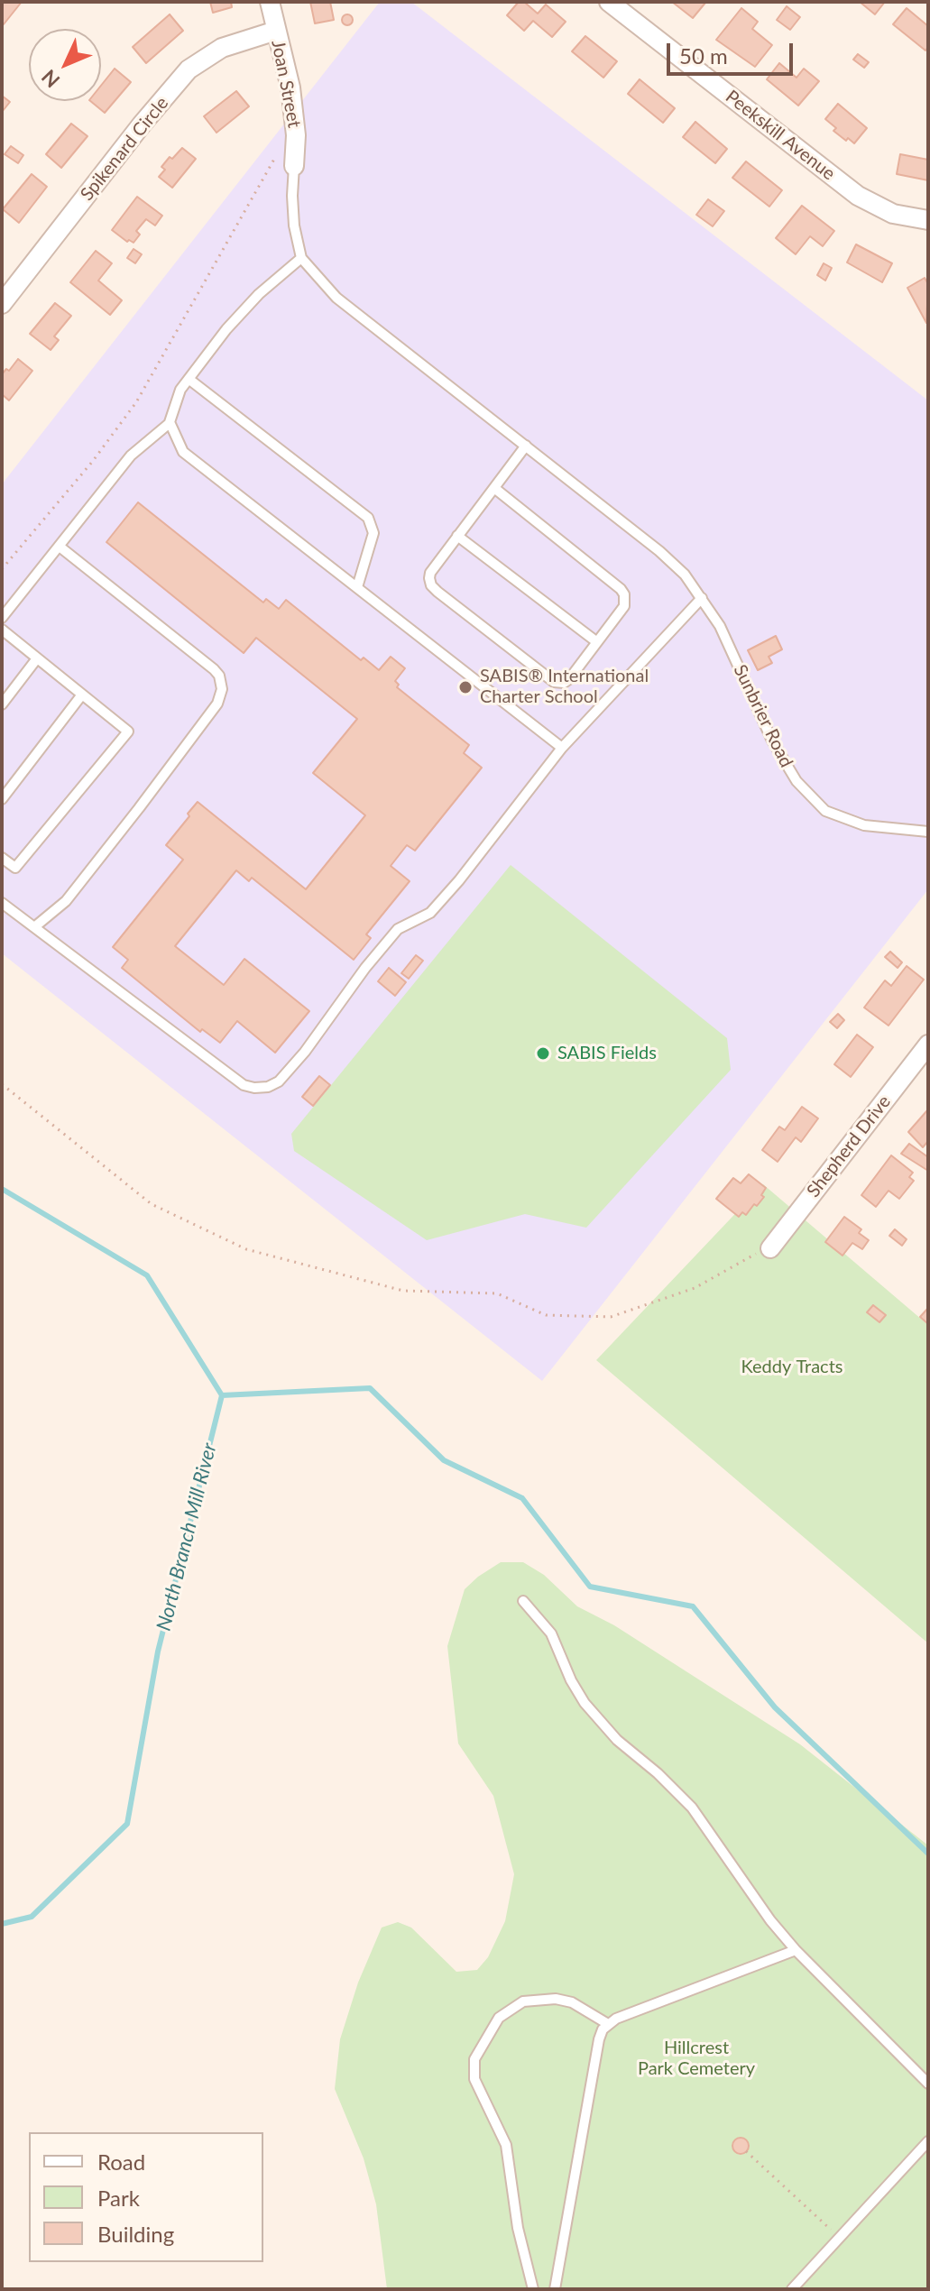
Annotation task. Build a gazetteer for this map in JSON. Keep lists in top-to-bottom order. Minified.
{"streets":{"street":["Joan Street","Peekskill Avenue","Spikenard Circle","Shepherd Drive"],"lane":["Sunbrier Road"]},"crossings":[["Joan Street","Spikenard Circle"]],"water":["North Branch Mill River"],"parks":["Keddy Tracts","Hillcrest Park Cemetery"],"places":["SABIS® International Charter School","SABIS Fields"],"legend":["Road","Park","Building"],"scale_bar":"50 m","north":"bottom left"}
